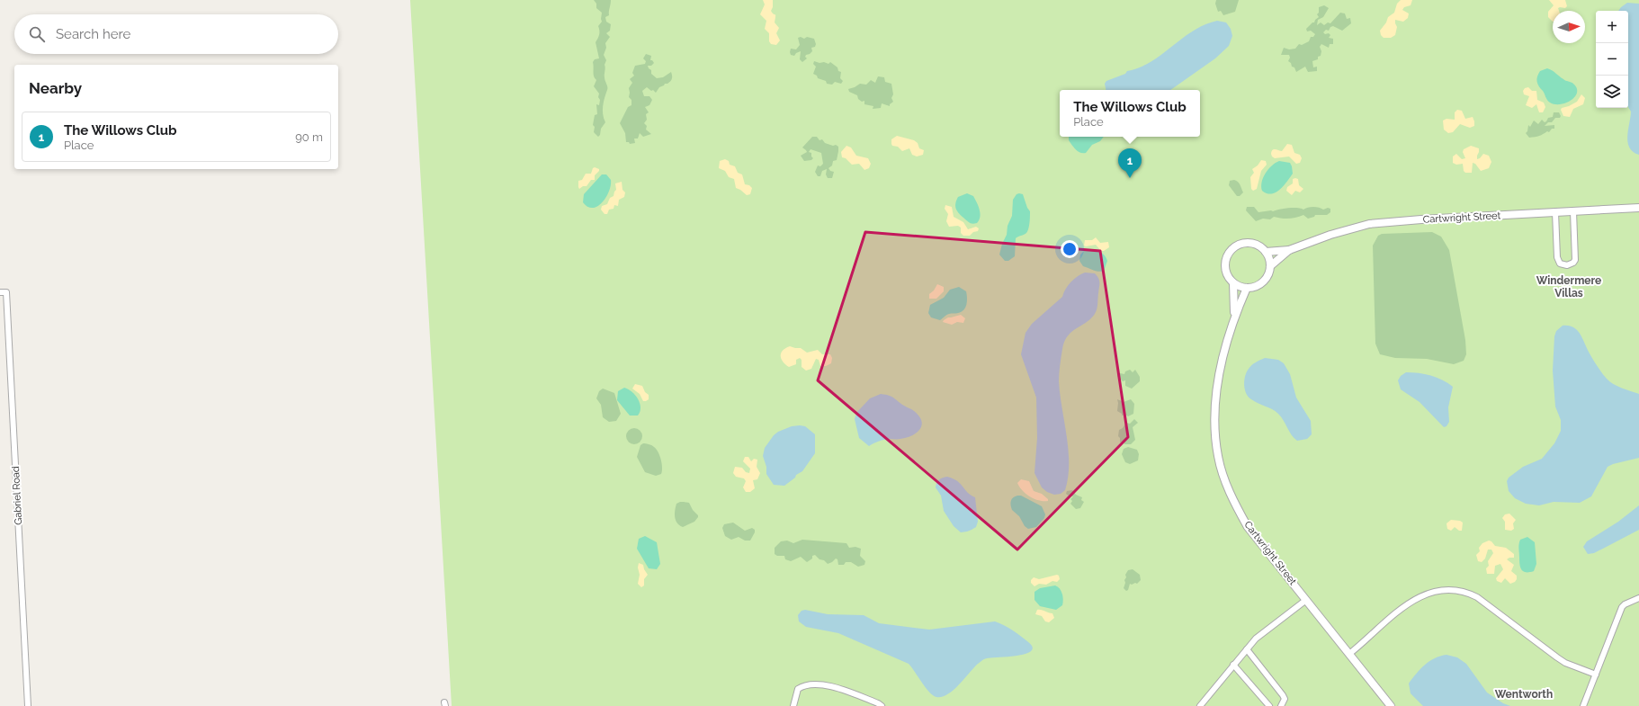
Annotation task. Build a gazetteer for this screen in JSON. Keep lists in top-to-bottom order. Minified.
{"streets":{"street":["Cartwright Street","Gabriel Road"]},"districts":["Windermere Villas","Wentworth"],"north":"right","page":{"map_buttons":["+","−"],"search":"Search here","heading":"Nearby","popup":["The Willows Club","Place"],"list":[{"mark":"1","name":"The Willows Club","note":"Place","value":"90 m"}],"pins":"1"}}
